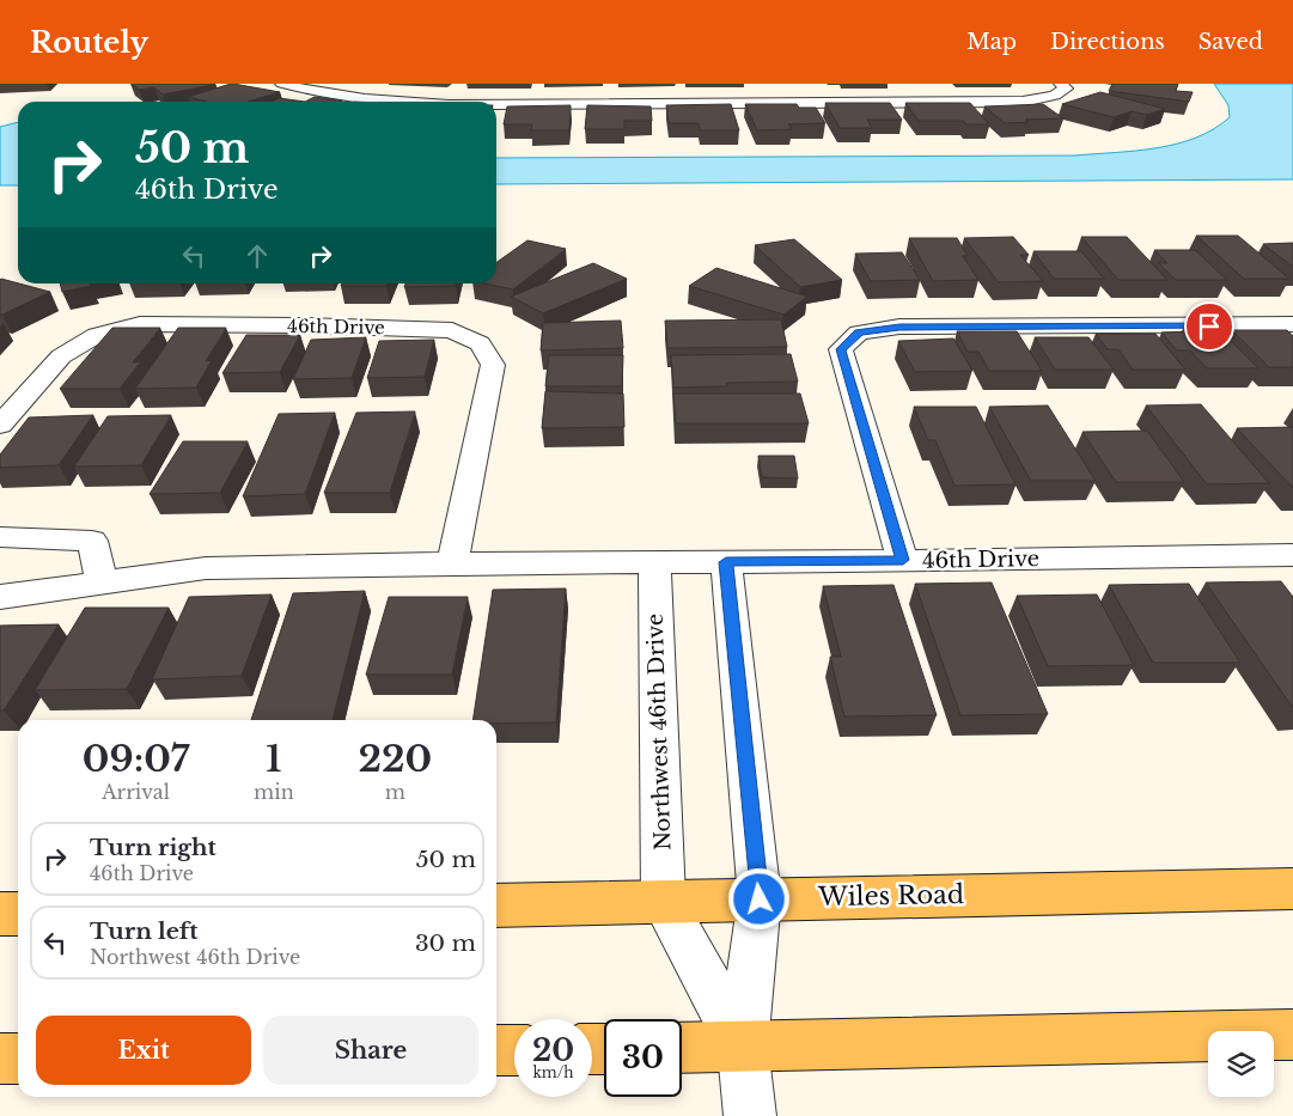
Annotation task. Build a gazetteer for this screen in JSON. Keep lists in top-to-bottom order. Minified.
{"streets":{"main road":["Wiles Road"],"street":["46th Drive","Northwest 46th Drive"]},"crossings":[["46th Drive","Northwest 46th Drive"],["Northwest 46th Drive","Wiles Road"]],"page":{"header":"Routely","nav":["Map","Directions","Saved"],"turn":["50 m","46th Drive"],"eta":["09:07","Arrival","1","min","220","m"],"list":[{"name":"Turn right","note":"46th Drive","value":"50 m"},{"name":"Turn left","note":"Northwest 46th Drive","value":"30 m"}],"buttons":["Exit","Share"],"speed":"20 km/h","limit":"30"}}
